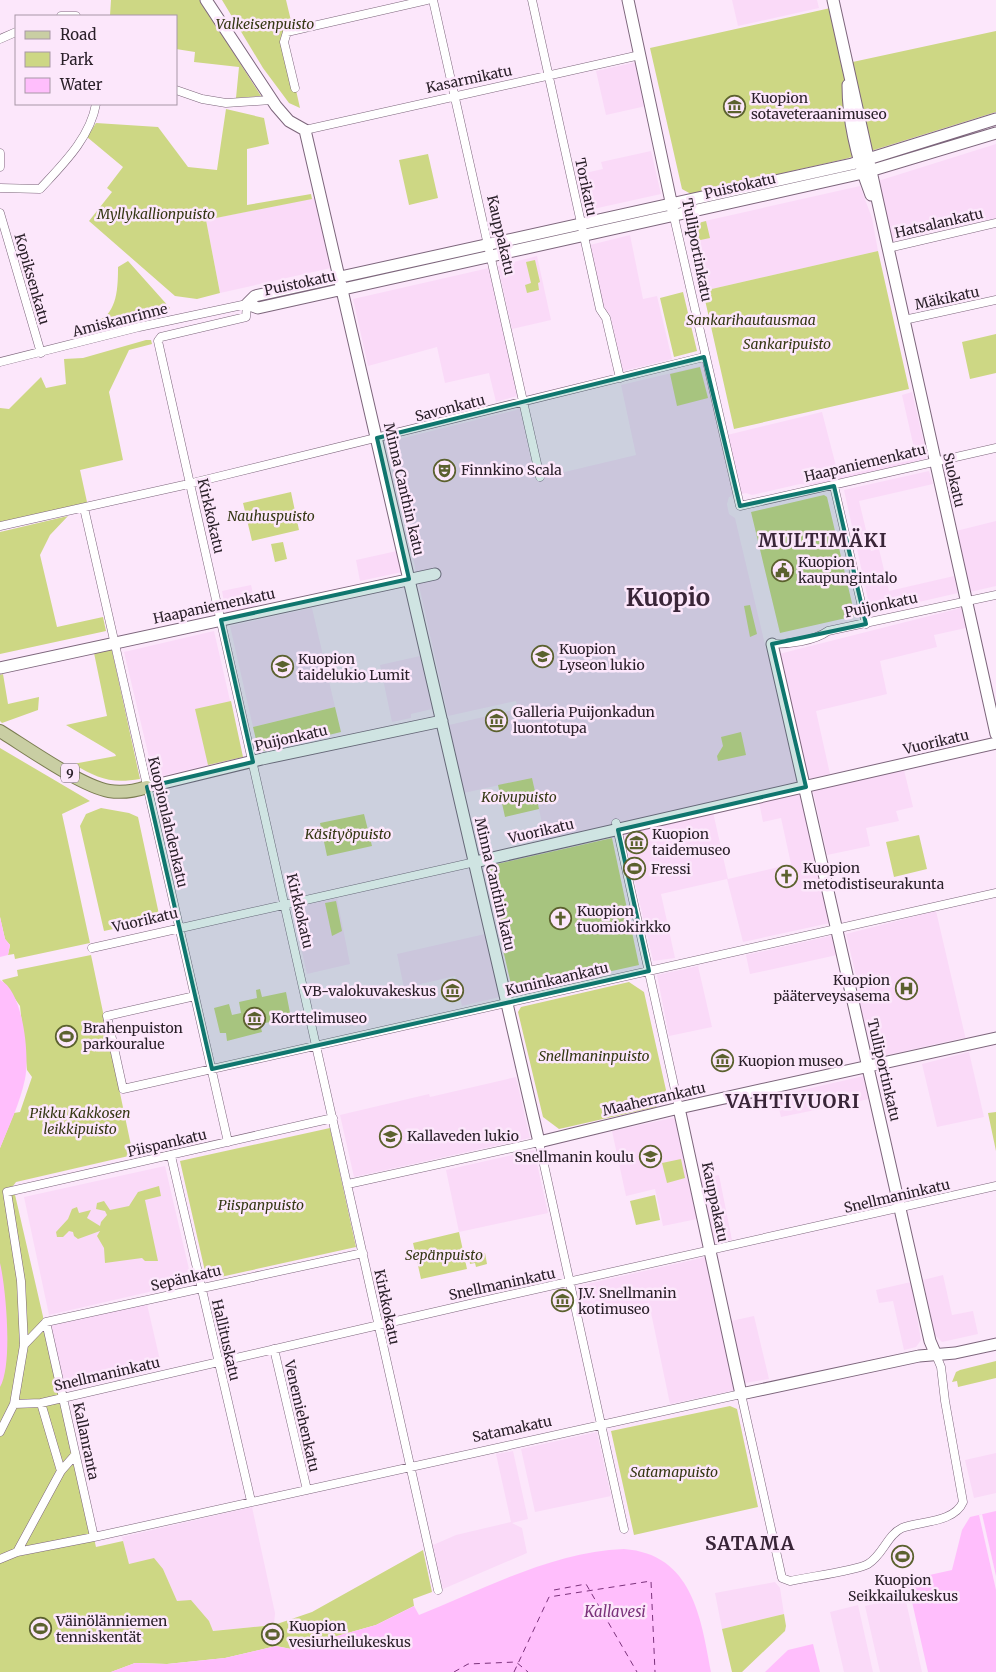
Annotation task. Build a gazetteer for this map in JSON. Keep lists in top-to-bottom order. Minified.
{"streets":{"main road":["Puistokatu","Kauppakatu","Tulliportinkatu","Haapaniemenkatu","Suokatu","Minna Canthin katu","Puijonkatu","Vuorikatu","9","Maaherrankatu","Satamakatu"],"street":["Kasarmikatu","Torikatu","Hatsalankatu","Kopiksenkatu","Mäkikatu","Amiskanrinne","Savonkatu","Kirkkokatu","Kuopionlahdenkatu","Kuninkaankatu","Piispankatu","Snellmaninkatu","Sepänkatu","Hallituskatu","Venemiehenkatu","Kallanranta"]},"crossings":[["Kasarmikatu","Torikatu"],["Kasarmikatu","Kauppakatu"],["Kasarmikatu","Tulliportinkatu"],["Kasarmikatu","Minna Canthin katu"],["Puistokatu","Torikatu"],["Puistokatu","Kauppakatu"],["Puistokatu","Tulliportinkatu"],["Puistokatu","Amiskanrinne"],["Puistokatu","Suokatu"],["Puistokatu","Minna Canthin katu"],["Puistokatu","Kirkkokatu"],["Torikatu","Savonkatu"],["Hatsalankatu","Suokatu"],["Kauppakatu","Tulliportinkatu"],["Kauppakatu","Savonkatu"],["Kauppakatu","Vuorikatu"],["Kauppakatu","Kuninkaankatu"],["Kauppakatu","Maaherrankatu"],["Kauppakatu","Snellmaninkatu"],["Kauppakatu","Satamakatu"],["Tulliportinkatu","Savonkatu"],["Tulliportinkatu","Haapaniemenkatu"],["Tulliportinkatu","Puijonkatu"],["Tulliportinkatu","Vuorikatu"],["Tulliportinkatu","Kuninkaankatu"],["Tulliportinkatu","Maaherrankatu"],["Tulliportinkatu","Snellmaninkatu"],["Tulliportinkatu","Satamakatu"],["Kopiksenkatu","Amiskanrinne"],["Mäkikatu","Suokatu"],["Amiskanrinne","Kirkkokatu"],["Savonkatu","Minna Canthin katu"],["Savonkatu","Kirkkokatu"],["Savonkatu","Kuopionlahdenkatu"],["Haapaniemenkatu","Suokatu"],["Haapaniemenkatu","Minna Canthin katu"],["Haapaniemenkatu","Kirkkokatu"],["Haapaniemenkatu","Kuopionlahdenkatu"],["Suokatu","Puijonkatu"],["Minna Canthin katu","Puijonkatu"],["Minna Canthin katu","Vuorikatu"],["Minna Canthin katu","Kuninkaankatu"],["Minna Canthin katu","Maaherrankatu"],["Minna Canthin katu","Snellmaninkatu"],["Minna Canthin katu","Satamakatu"],["Kirkkokatu","Puijonkatu"],["Kirkkokatu","Vuorikatu"],["Kirkkokatu","Kuninkaankatu"],["Kirkkokatu","Maaherrankatu"],["Kirkkokatu","Piispankatu"],["Kirkkokatu","Snellmaninkatu"],["Kirkkokatu","Sepänkatu"],["Kirkkokatu","Satamakatu"],["Puijonkatu","9"],["Puijonkatu","Kuopionlahdenkatu"],["Vuorikatu","Kuopionlahdenkatu"],["9","Kuopionlahdenkatu"],["Kuopionlahdenkatu","Kuninkaankatu"],["Kuopionlahdenkatu","Piispankatu"],["Piispankatu","Hallituskatu"],["Snellmaninkatu","Hallituskatu"],["Snellmaninkatu","Venemiehenkatu"],["Snellmaninkatu","Kallanranta"],["Sepänkatu","Hallituskatu"],["Sepänkatu","Kallanranta"],["Hallituskatu","Satamakatu"],["Venemiehenkatu","Satamakatu"],["Satamakatu","Kallanranta"]],"districts":["MULTIMÄKI","Kuopio","VAHTIVUORI","SATAMA"],"water":["Kallavesi"],"parks":["Valkeisenpuisto","Myllykallionpuisto","Sankarihautausmaa","Sankaripuisto","Nauhuspuisto","Koivupuisto","Käsityöpuisto","Snellmaninpuisto","Pikku Kakkosen leikkipuisto","Piispanpuisto","Sepänpuisto","Satamapuisto"],"places":{"museum":["Kuopion sotaveteraanimuseo","Galleria Puijonkadun luontotupa","Kuopion taidemuseo","VB-valokuvakeskus","Korttelimuseo","Kuopion museo","J.V. Snellmanin kotimuseo"],"theatre":["Finnkino Scala"],"public building":["Kuopion kaupungintalo"],"school or university":["Kuopion Lyseon lukio","Kuopion taidelukio Lumit","Kallaveden lukio","Snellmanin koulu"],"sports":["Fressi","Brahenpuiston parkouralue","Kuopion Seikkailukeskus","Väinölänniemen tenniskentät","Kuopion vesiurheilukeskus"],"church":["Kuopion metodistiseurakunta","Kuopion tuomiokirkko"],"hospital":["Kuopion pääterveysasema"]},"legend":["Road","Park","Water"]}
